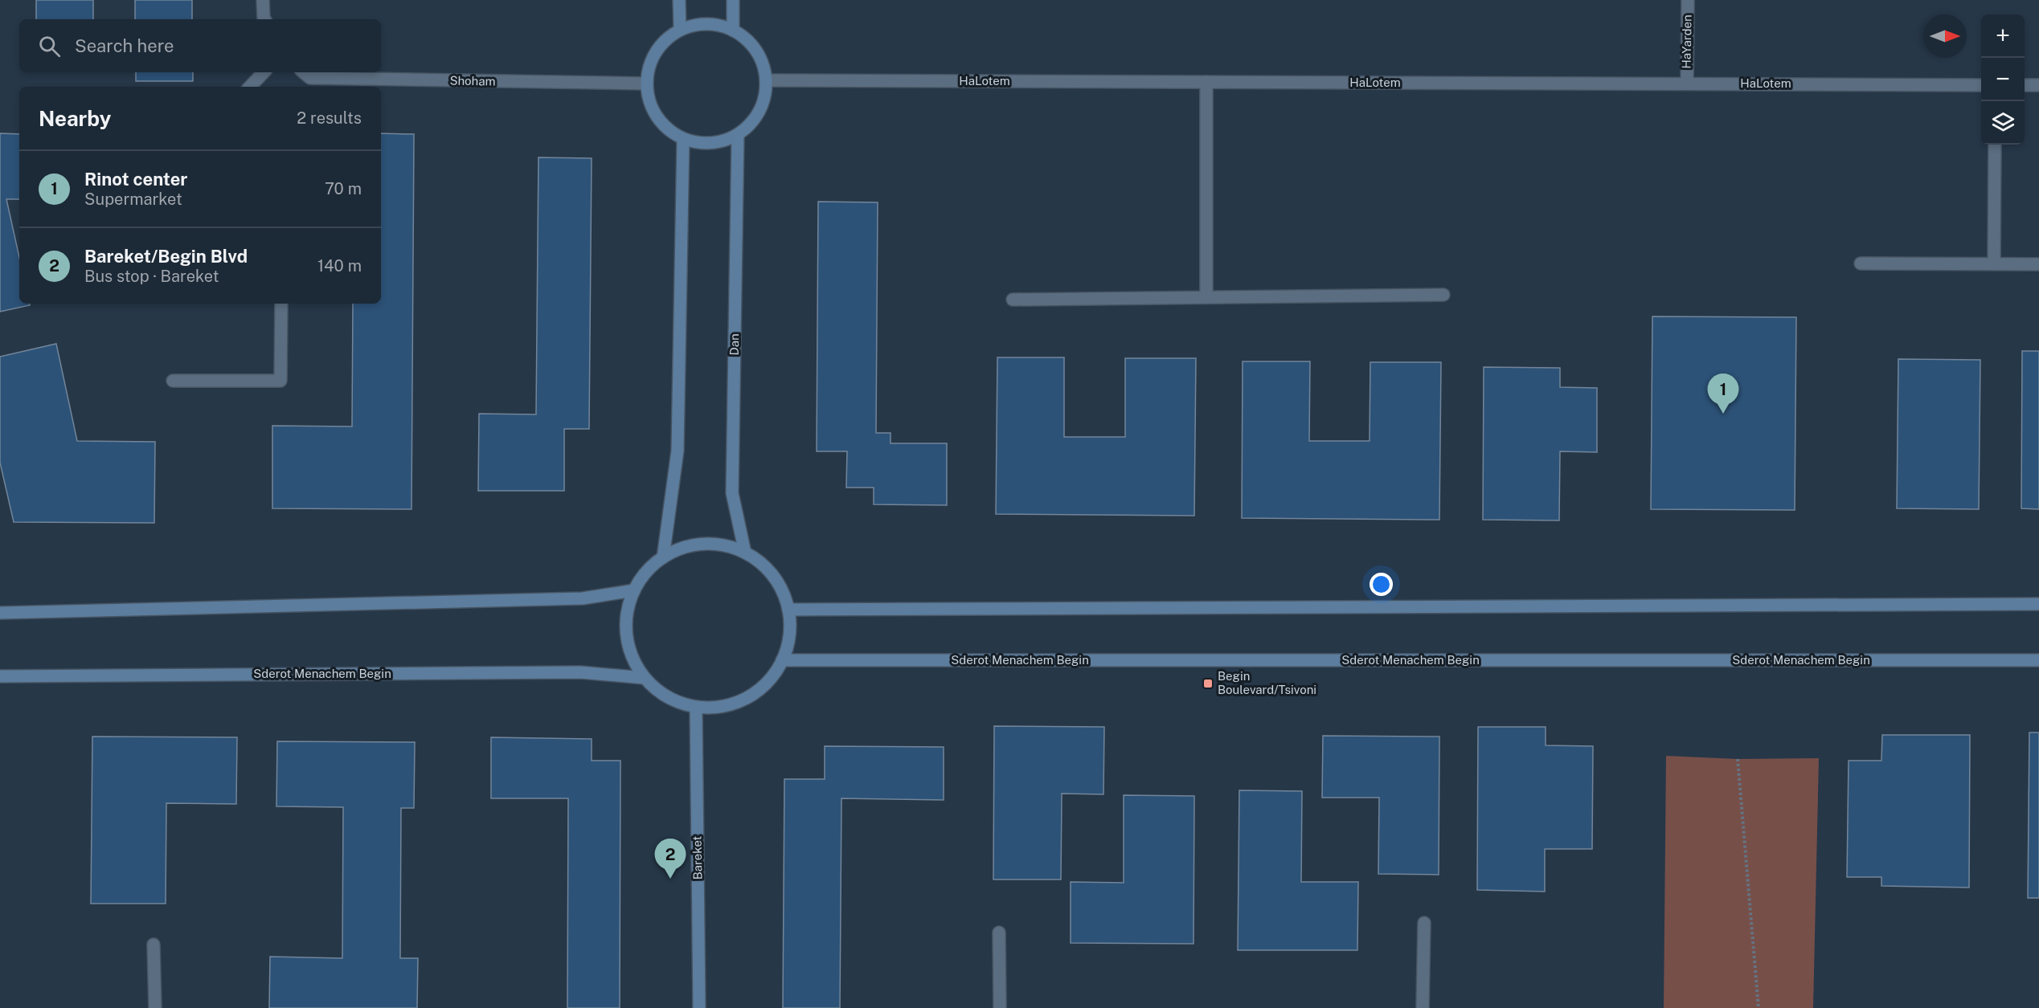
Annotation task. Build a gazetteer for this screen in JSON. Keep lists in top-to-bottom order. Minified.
{"streets":{"street":["HaYarden","Shoham","HaLotem","Dan","Sderot Menachem Begin","Bareket"]},"crossings":[["HaYarden","HaLotem"],["Shoham","HaLotem"],["Shoham","Dan"],["HaLotem","Dan"],["Dan","Sderot Menachem Begin"],["Dan","Bareket"],["Sderot Menachem Begin","Bareket"]],"places":{"transit":["Begin Boulevard/Tsivoni"]},"north":"right","page":{"map_buttons":["+","−"],"search":"Search here","heading":["Nearby","2 results"],"list":[{"mark":"1","name":"Rinot center","note":"Supermarket","value":"70 m"},{"mark":"2","name":"Bareket/Begin Blvd","note":"Bus stop · Bareket","value":"140 m"}],"pins":["1","2"]}}
